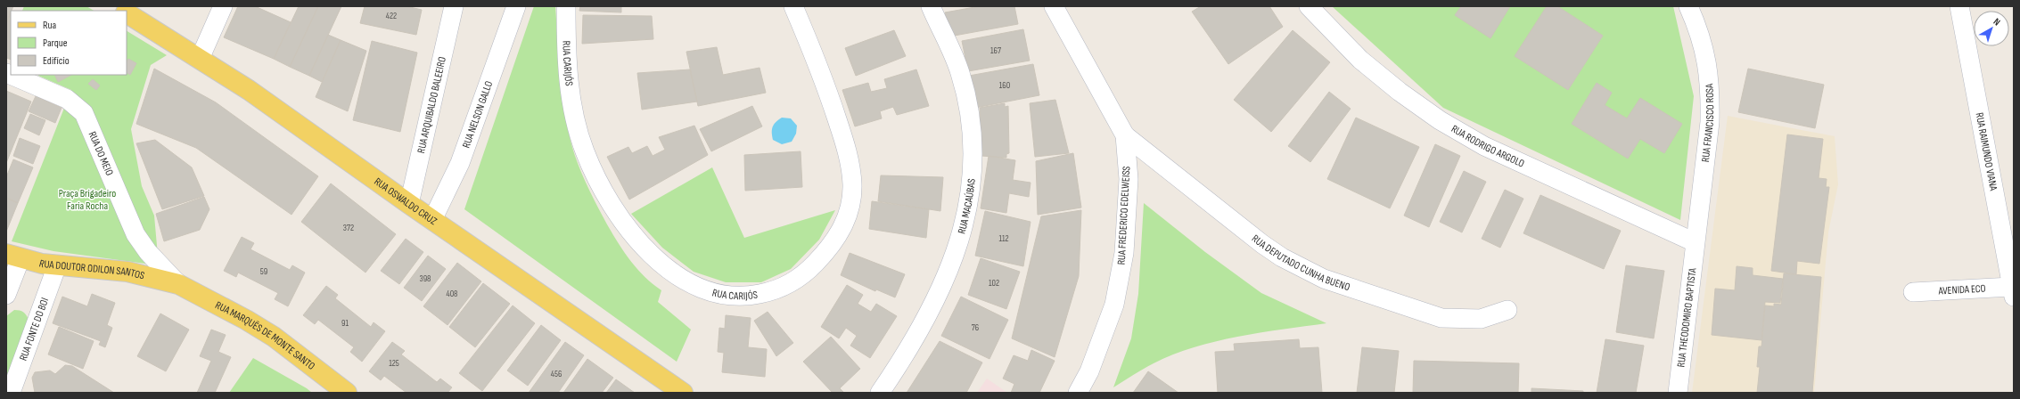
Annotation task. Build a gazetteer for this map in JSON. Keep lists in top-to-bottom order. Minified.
{"streets":{"main road":["RUA OSWALDO CRUZ","RUA DOUTOR ODILON SANTOS","RUA MARQUÊS DE MONTE SANTO"],"street":["RUA CARIJÓS","RUA ARQUIBALDO BALEEIRO","RUA NELSON GALLO","RUA FRANCISCO ROSA","RUA RODRIGO ARGOLO","RUA RAIMUNDO VIANA","RUA DO MEIO","RUA MACAÚBAS","RUA FREDERICO EDELWEISS","RUA DEPUTADO CUNHA BUENO","AVENIDA ECO","RUA THEODOMIRO BAPTISTA","RUA FONTE DO BOI"]},"crossings":[["RUA ARQUIBALDO BALEEIRO","RUA OSWALDO CRUZ"],["RUA NELSON GALLO","RUA OSWALDO CRUZ"],["RUA FRANCISCO ROSA","RUA RODRIGO ARGOLO"],["RUA FRANCISCO ROSA","RUA THEODOMIRO BAPTISTA"],["RUA RODRIGO ARGOLO","RUA THEODOMIRO BAPTISTA"],["RUA RAIMUNDO VIANA","AVENIDA ECO"],["RUA DO MEIO","RUA DOUTOR ODILON SANTOS"],["RUA DO MEIO","RUA MARQUÊS DE MONTE SANTO"],["RUA FREDERICO EDELWEISS","RUA DEPUTADO CUNHA BUENO"],["RUA DOUTOR ODILON SANTOS","RUA FONTE DO BOI"],["RUA DOUTOR ODILON SANTOS","RUA MARQUÊS DE MONTE SANTO"]],"parks":["Praça Brigadeiro Faria Rocha"],"house_numbers":["422","167","160","372","112","59","398","102","408","91","76","125","456"],"legend":["Rua","Parque","Edifício"],"north":"top right"}
